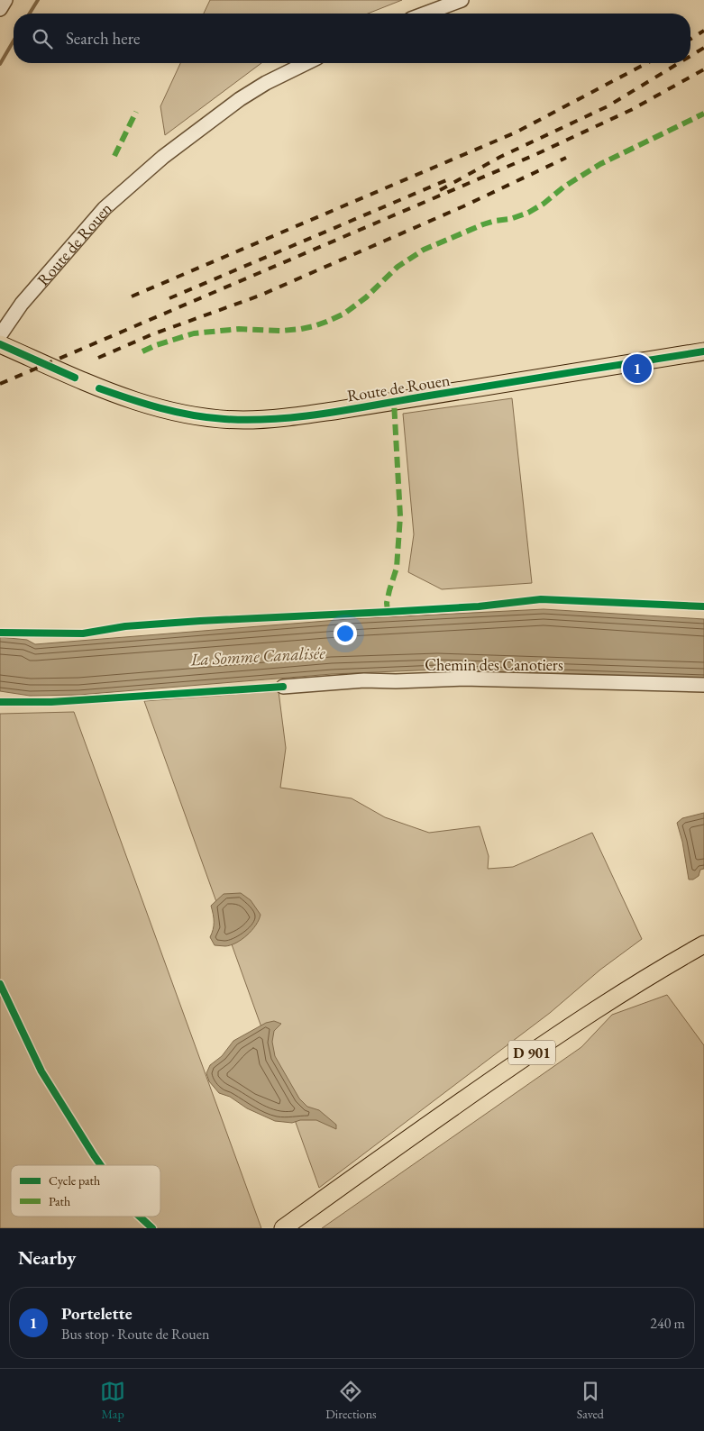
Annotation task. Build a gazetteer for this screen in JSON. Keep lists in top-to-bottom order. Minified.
{"streets":{"main road":["Route de Rouen","D 901"],"street":["Chemin des Canotiers"]},"water":["La Somme Canalisée"],"legend":["Cycle path","Path"],"page":{"search":"Search here","pins":"1","heading":"Nearby","list":[{"mark":"1","name":"Portelette","note":"Bus stop · Route de Rouen","value":"240 m"}],"nav":["Map","Directions","Saved"]}}
